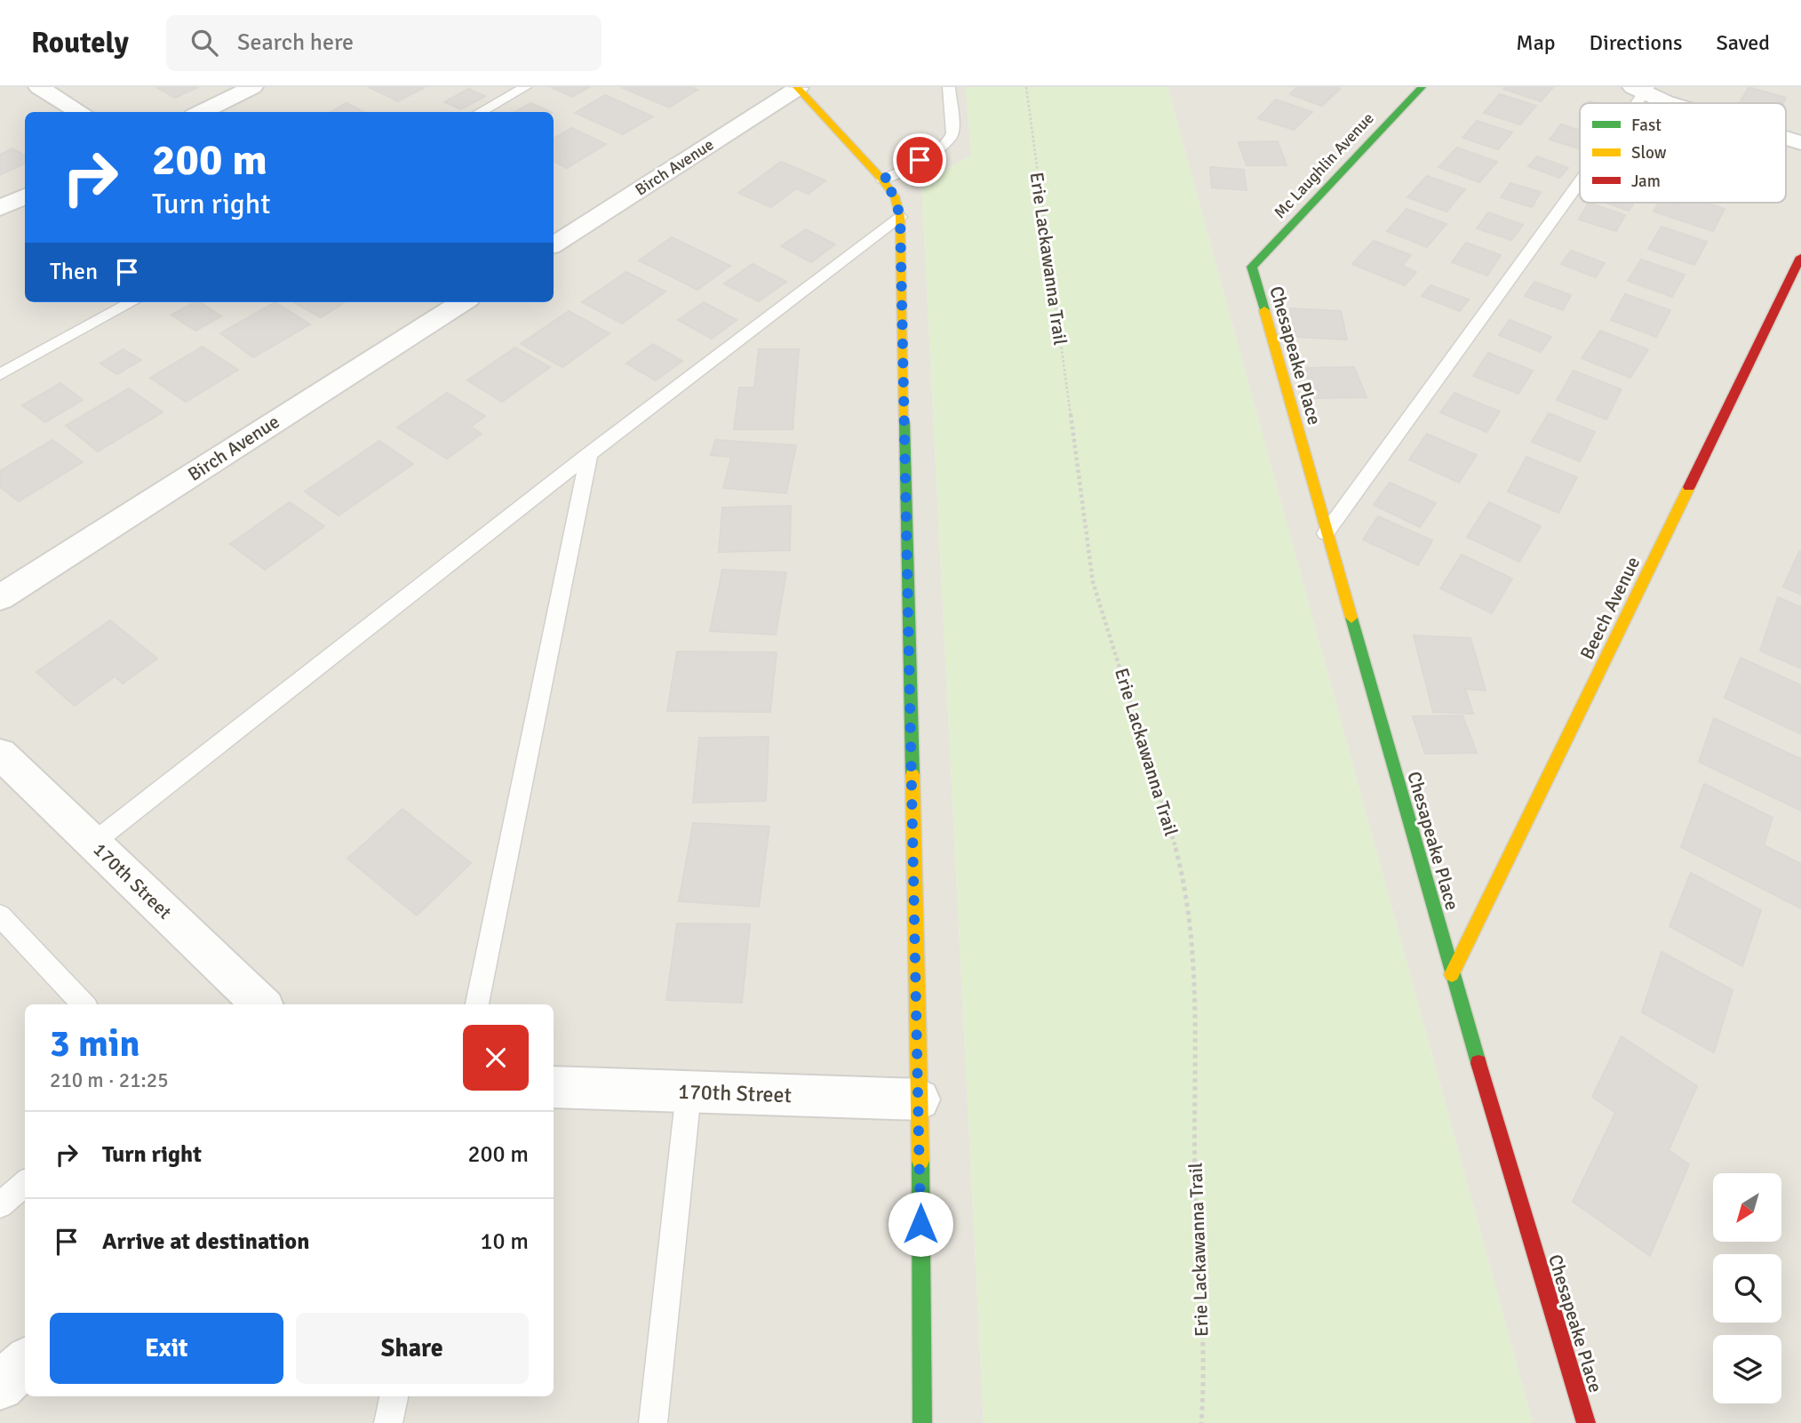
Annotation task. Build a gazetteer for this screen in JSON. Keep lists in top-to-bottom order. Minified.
{"streets":{"street":["Mc Laughlin Avenue","Birch Avenue","Chesapeake Place","Beech Avenue","170th Street"],"path":["Erie Lackawanna Trail"]},"crossings":[["Mc Laughlin Avenue","Chesapeake Place"],["Chesapeake Place","Beech Avenue"]],"legend":["Fast","Slow","Jam"],"north":"bottom left","page":{"header":"Routely","search":"Search here","nav":["Map","Directions","Saved"],"turn":["200 m","Turn right"],"then":"Then","heading":["3 min","210 m · 21:25"],"list":[{"name":"Turn right","value":"200 m"},{"name":"Arrive at destination","value":"10 m"}],"buttons":["Exit","Share"]}}
